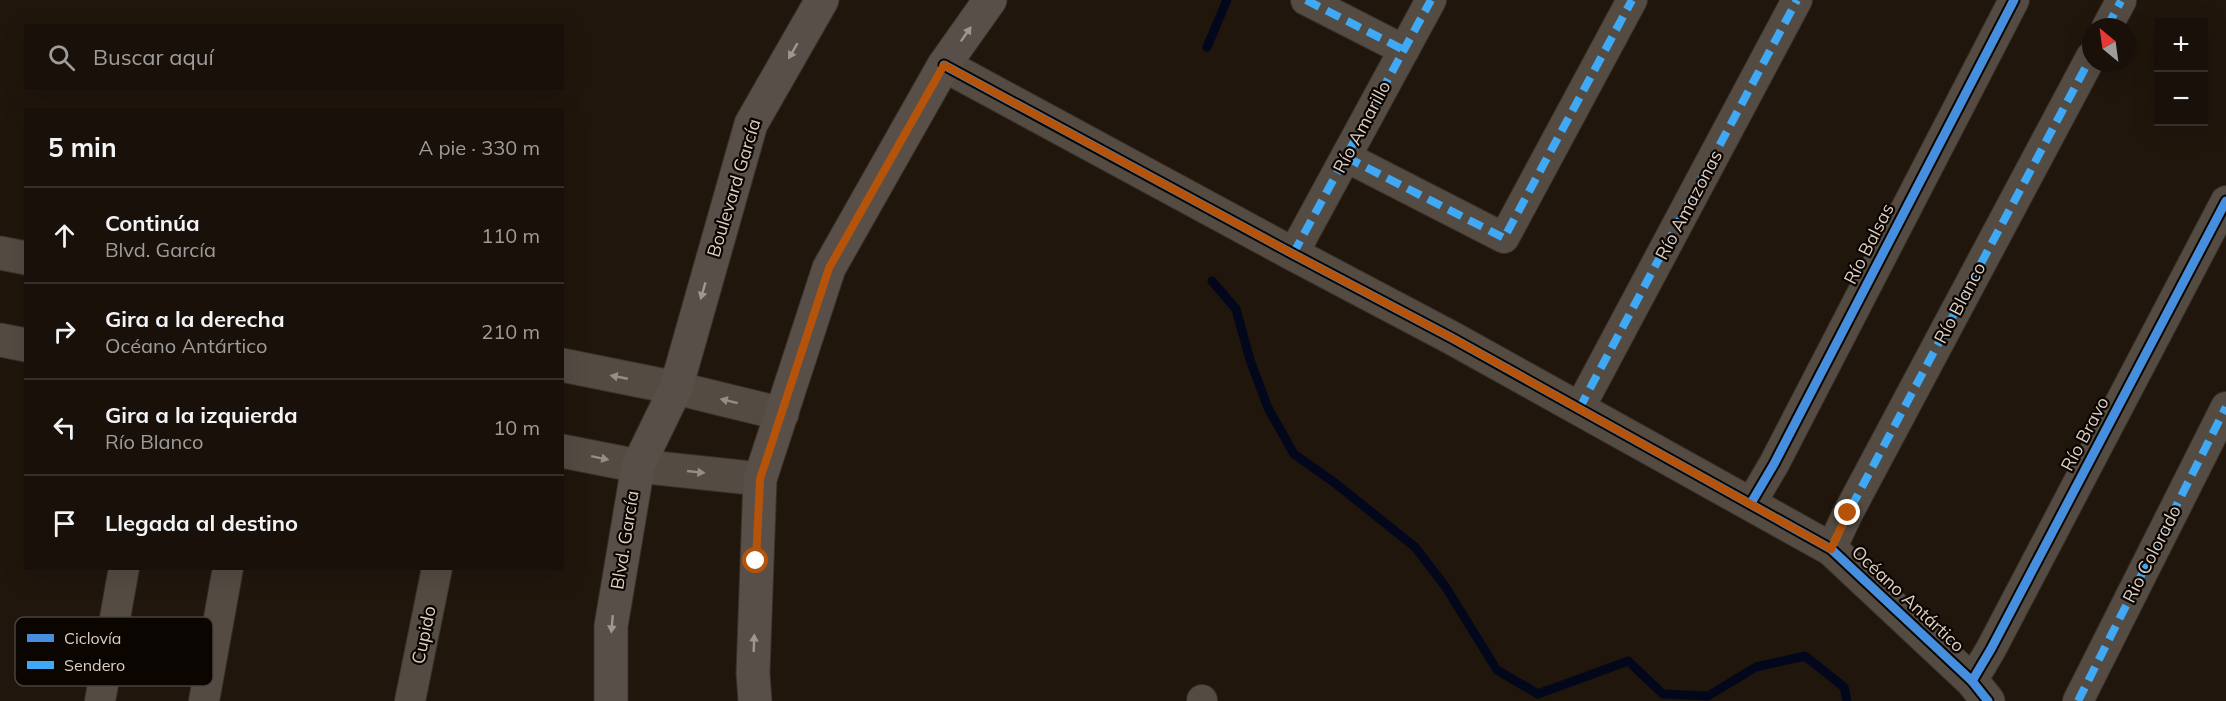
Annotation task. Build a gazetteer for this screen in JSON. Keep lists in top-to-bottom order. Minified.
{"streets":{"main road":["Boulevard García","Blvd. García"],"street":["Río Amarillo","Río Amazonas","Río Balsas","Río Blanco","Río Bravo","Rio Colorado","Océano Antártico","Cupido"]},"crossings":[["Río Amarillo","Océano Antártico"],["Boulevard García","Blvd. García"],["Río Amazonas","Océano Antártico"],["Río Balsas","Océano Antártico"],["Río Blanco","Océano Antártico"],["Río Bravo","Océano Antártico"]],"legend":["Ciclovía","Sendero"],"north":"top left","page":{"map_buttons":["+","−"],"search":"Buscar aquí","heading":["5 min","A pie · 330 m"],"list":[["Continúa","Blvd. García","110 m"],["Gira a la derecha","Océano Antártico","210 m"],["Gira a la izquierda","Río Blanco","10 m"],"Llegada al destino"]}}
